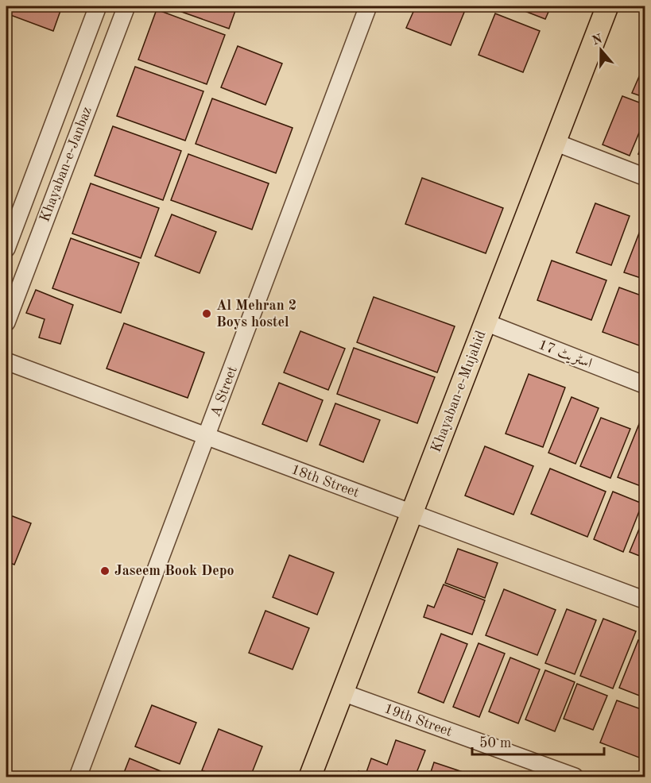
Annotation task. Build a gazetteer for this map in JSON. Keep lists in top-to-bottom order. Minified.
{"streets":{"main road":["Khayaban-e-Mujahid"],"street":["Khayaban-e-Janbaz","اسٹریٹ 17","A Street","18th Street","19th Street"]},"crossings":[["اسٹریٹ 17","Khayaban-e-Mujahid"],["A Street","18th Street"],["Khayaban-e-Mujahid","18th Street"],["Khayaban-e-Mujahid","19th Street"]],"places":["Al Mehran 2 Boys hostel","Jaseem Book Depo"],"scale_bar":"50 m","north":"top"}
